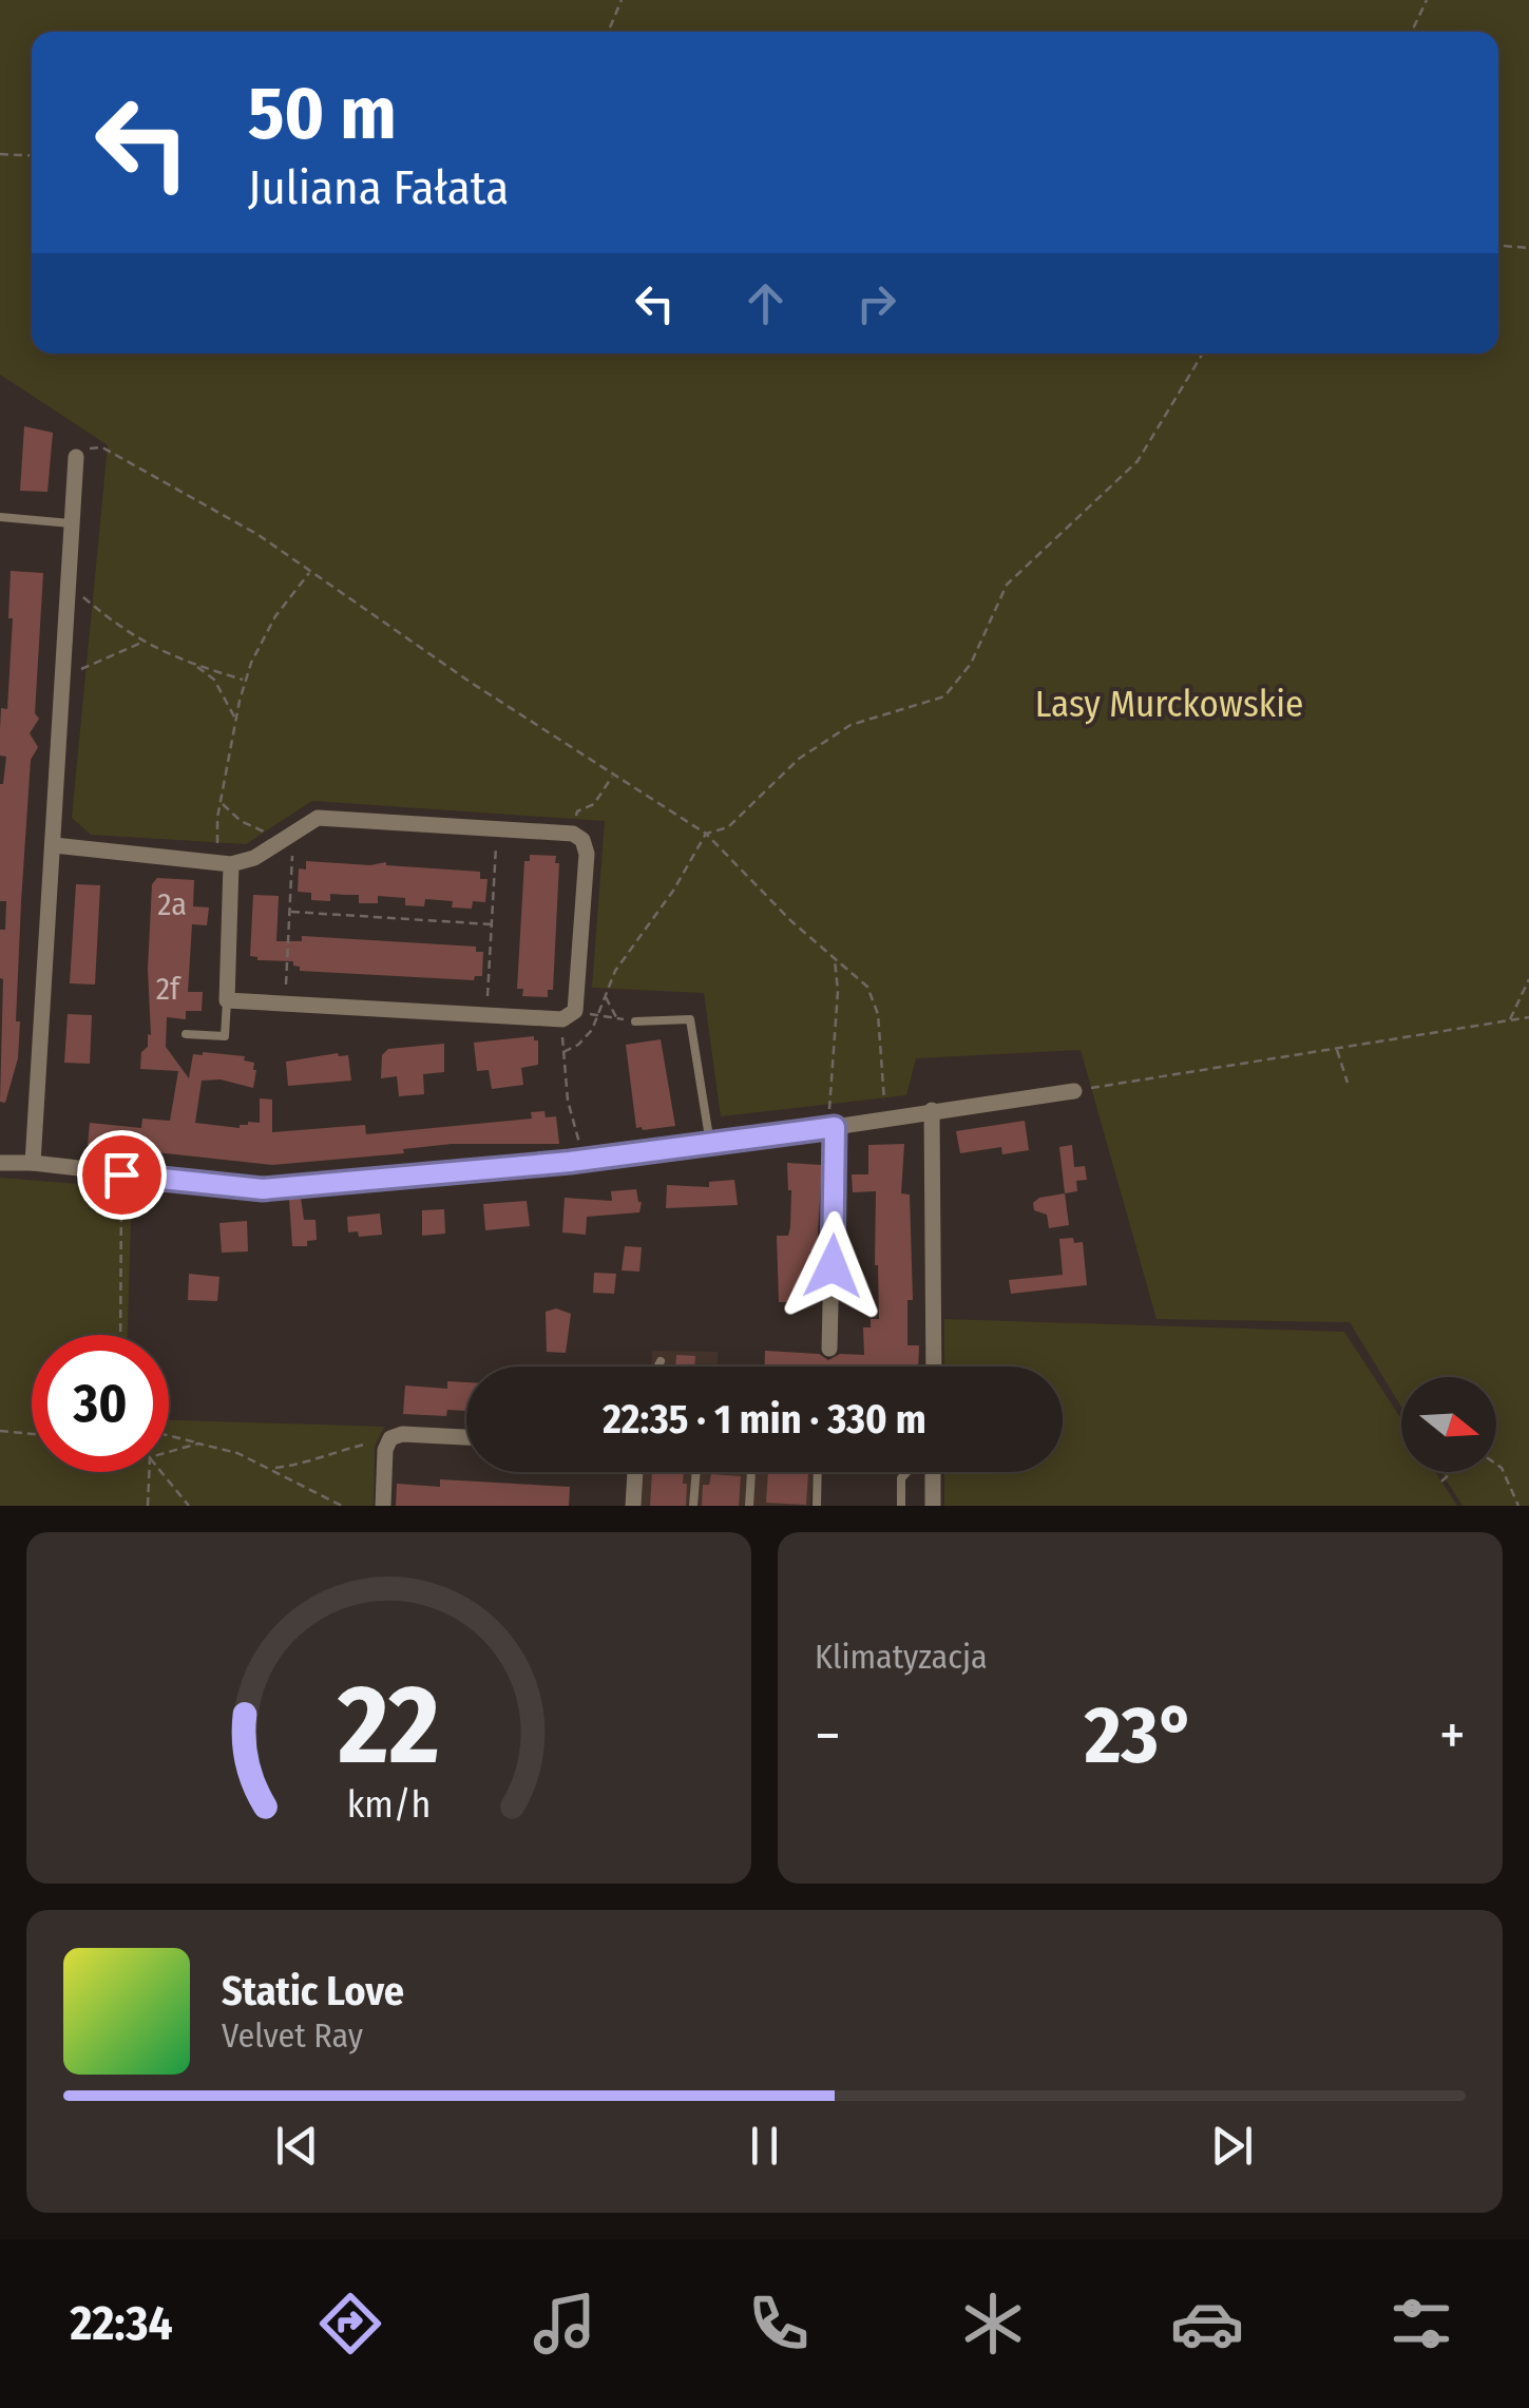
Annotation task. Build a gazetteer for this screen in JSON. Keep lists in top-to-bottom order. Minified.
{"parks":["Lasy Murckowskie"],"house_numbers":["2a","2f"],"north":"right","page":{"turn":["50 m","Juliana Fałata"],"limit":"30","trip":"22:35 · 1 min · 330 m","tile":"Klimatyzacja","heat":["−","23°","+"],"song":["Static Love","Velvet Ray"],"tabs":"22:34","gauge":["22","km/h"]}}
